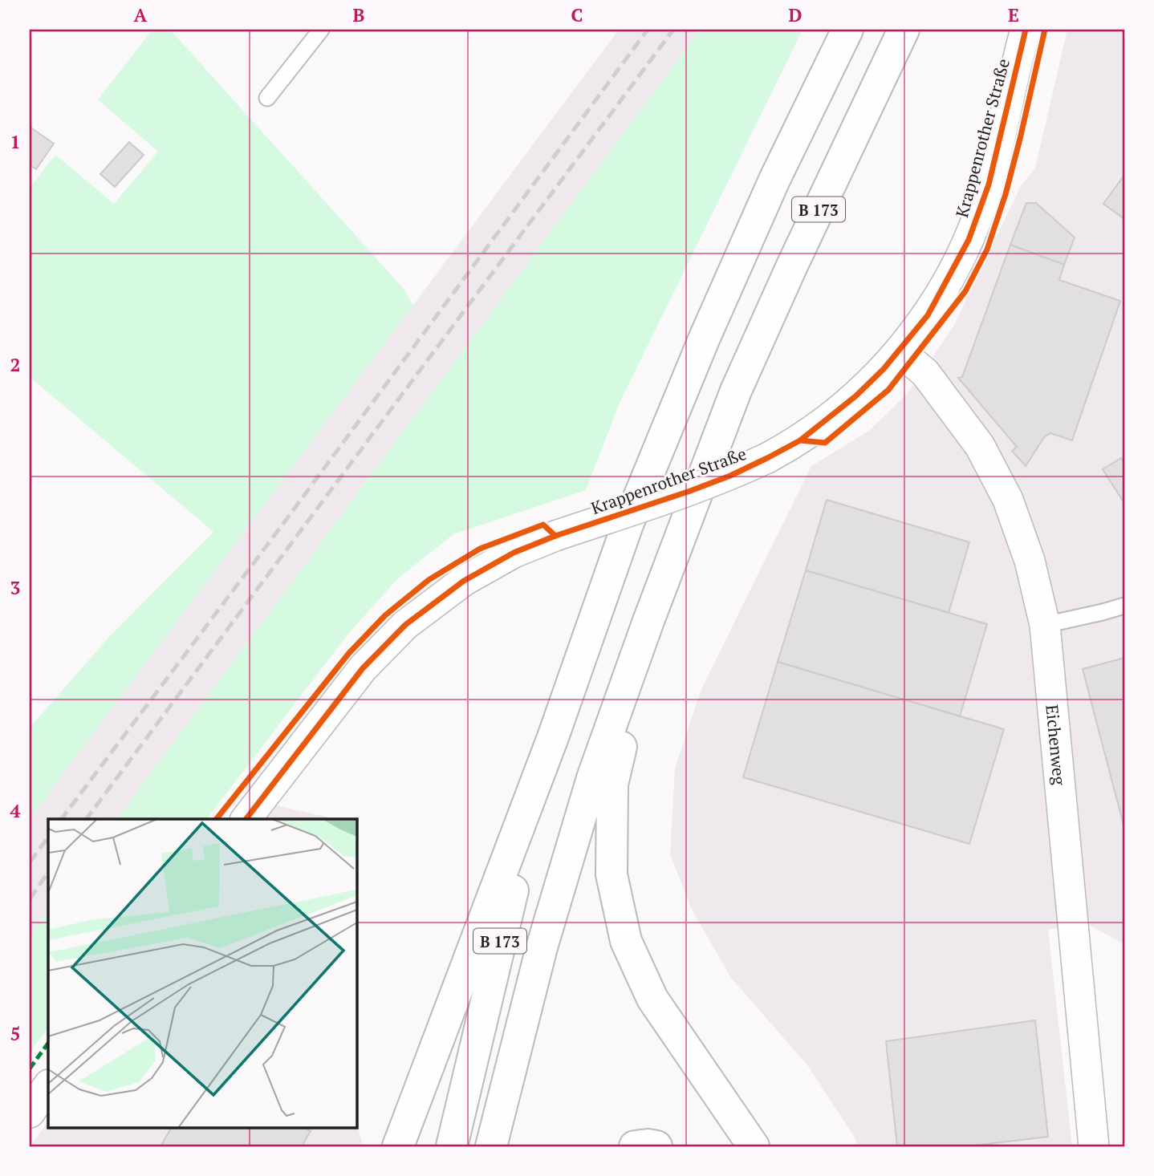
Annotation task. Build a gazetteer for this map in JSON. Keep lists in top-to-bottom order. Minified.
{"streets":{"highway":["B 173"],"street":["Krappenrother Straße","Eichenweg"]},"crossings":[["Krappenrother Straße","Eichenweg"]],"grid":{"columns":["A","B","C","D","E"],"rows":["1","2","3","4","5"]}}
